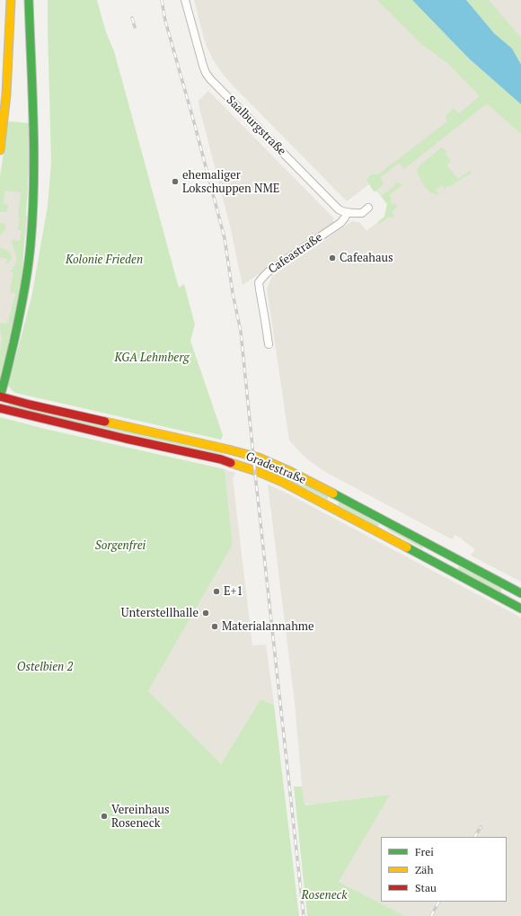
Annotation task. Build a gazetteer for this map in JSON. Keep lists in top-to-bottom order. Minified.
{"streets":{"main road":["Gradestraße"],"street":["Saalburgstraße","Cafeastraße"]},"crossings":[["Saalburgstraße","Cafeastraße"]],"parks":["Kolonie Frieden","KGA Lehmberg","Sorgenfrei","Ostelbien 2","Roseneck"],"places":["ehemaliger Lokschuppen NME","Cafeahaus","E+1","Unterstellhalle","Materialannahme","Vereinhaus Roseneck"],"legend":["Frei","Zäh","Stau"]}
